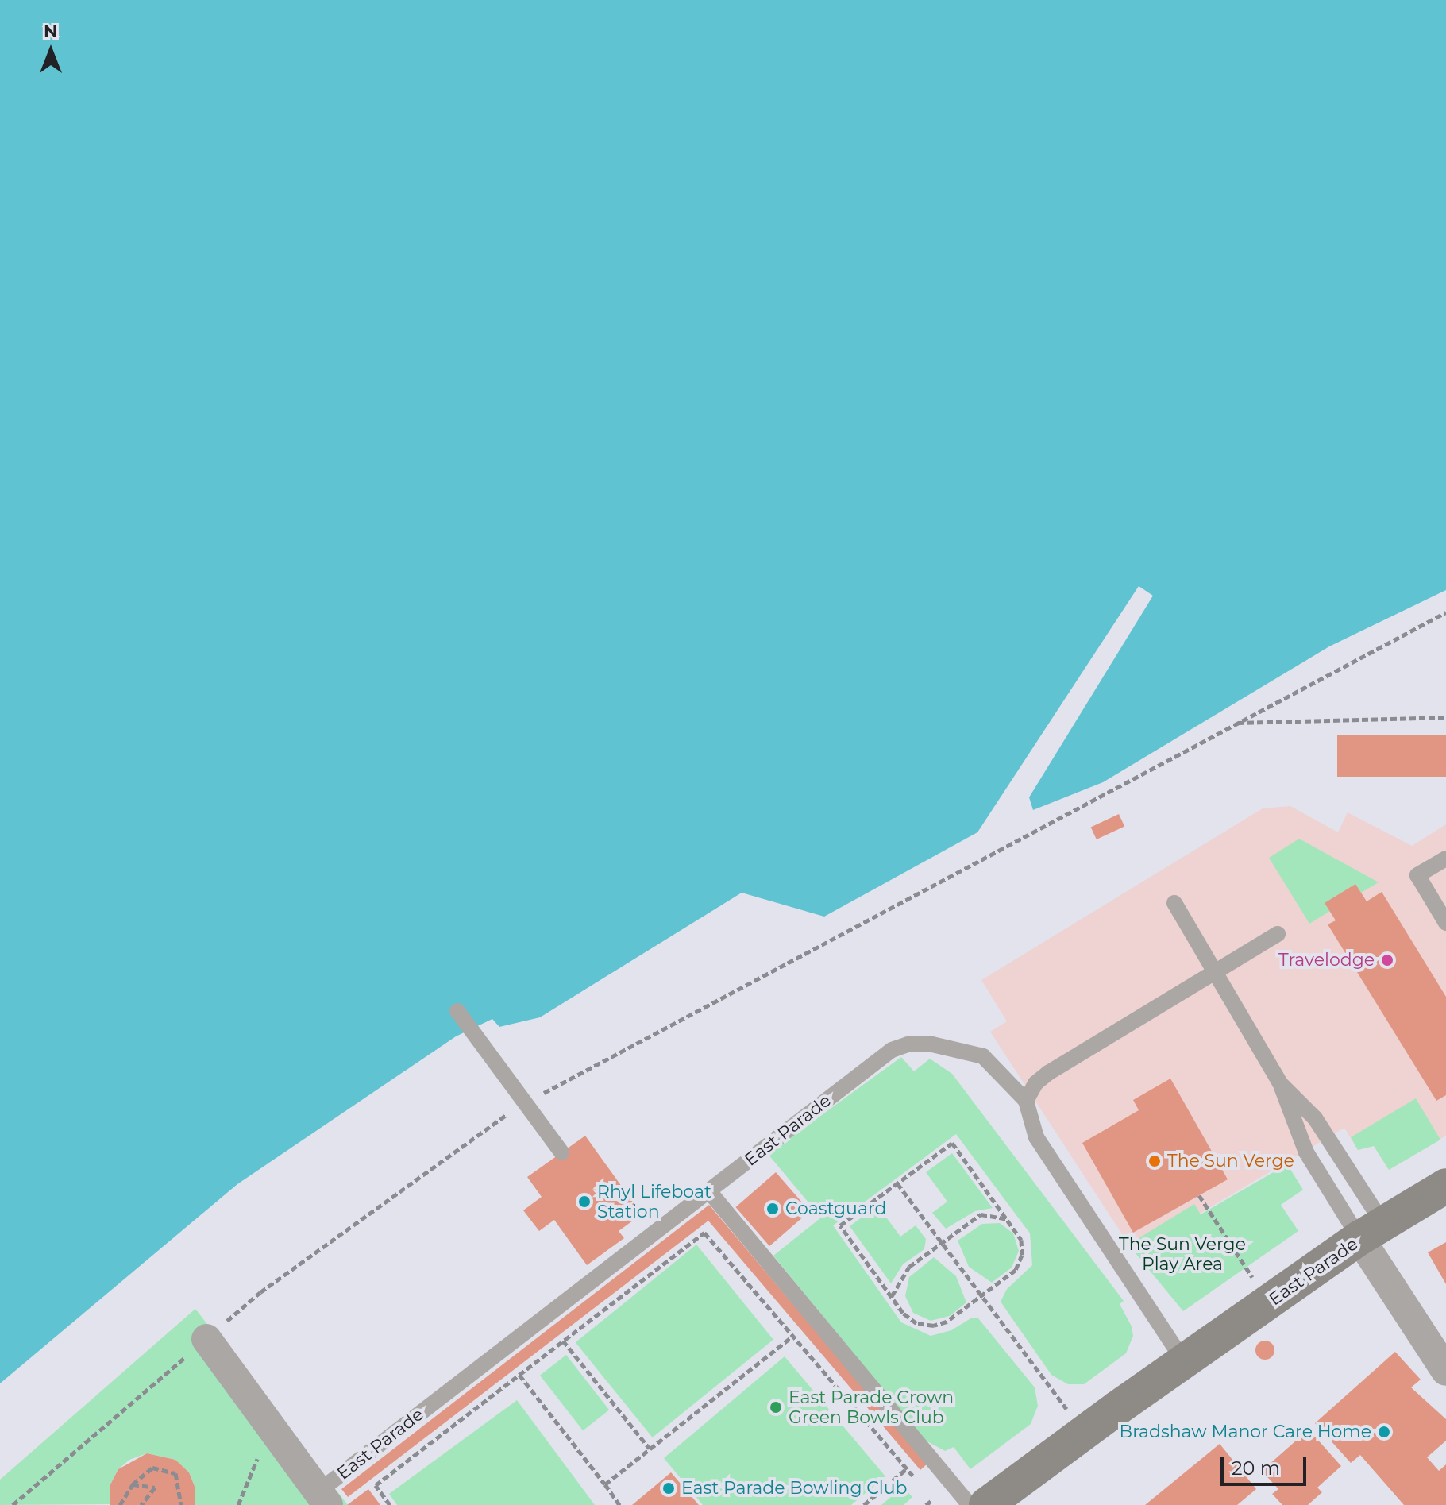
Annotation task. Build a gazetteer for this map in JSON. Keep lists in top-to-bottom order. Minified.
{"streets":{"main road":["East Parade"]},"parks":["The Sun Verge Play Area"],"places":["Travelodge","The Sun Verge","Rhyl Lifeboat Station","Coastguard","East Parade Crown Green Bowls Club","Bradshaw Manor Care Home","East Parade Bowling Club"],"scale_bar":"20 m","north":"top"}
